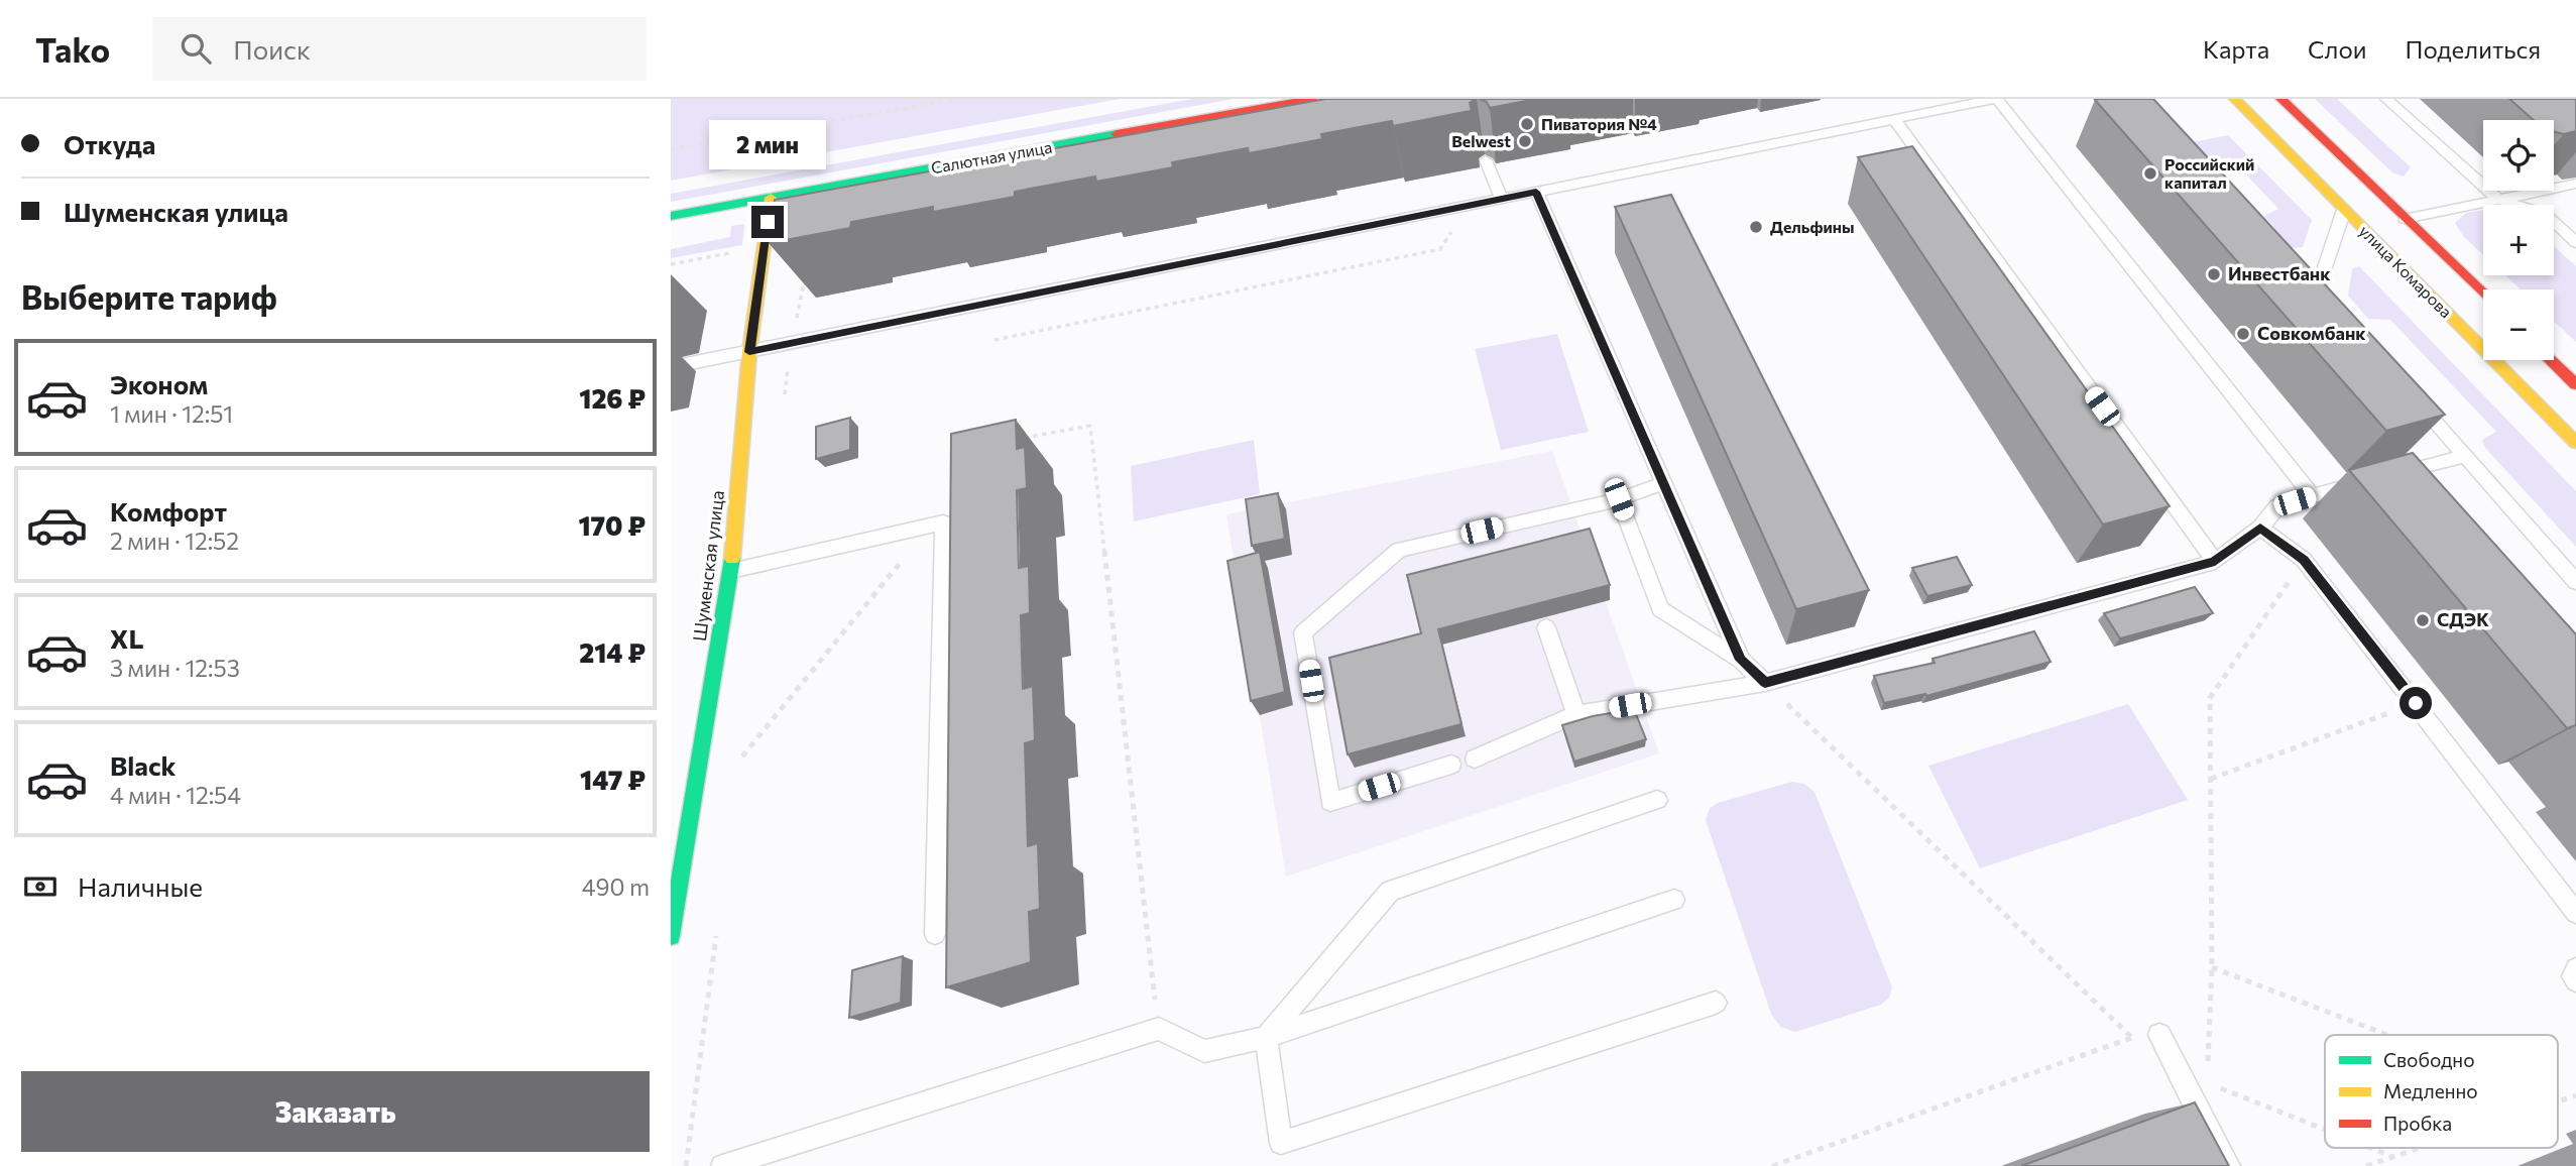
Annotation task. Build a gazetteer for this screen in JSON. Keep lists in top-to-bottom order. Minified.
{"streets":{"street":["Салютная улица","улица Комарова","Шуменская улица"]},"crossings":[["Салютная улица","Шуменская улица"]],"places":["Пиватория №4","Belwest","Российский капитал","Дельфины","Инвестбанк","Совкомбанк","СДЭК"],"legend":["Свободно","Медленно","Пробка"],"page":{"header":"Tako","search":"Поиск","nav":["Карта","Слои","Поделиться"],"banner":["Откуда","Шуменская улица"],"map_buttons":["+","−"],"bubble":"2 мин","heading":"Выберите тариф","list":[{"name":"Эконом","note":"1 мин · 12:51","value":"126 ₽"},{"name":"Комфорт","note":"2 мин · 12:52","value":"170 ₽"},{"name":"XL","note":"3 мин · 12:53","value":"214 ₽"},{"name":"Black","note":"4 мин · 12:54","value":"147 ₽"}],"pay":["Наличные","490 m"],"buttons":"Заказать"}}
